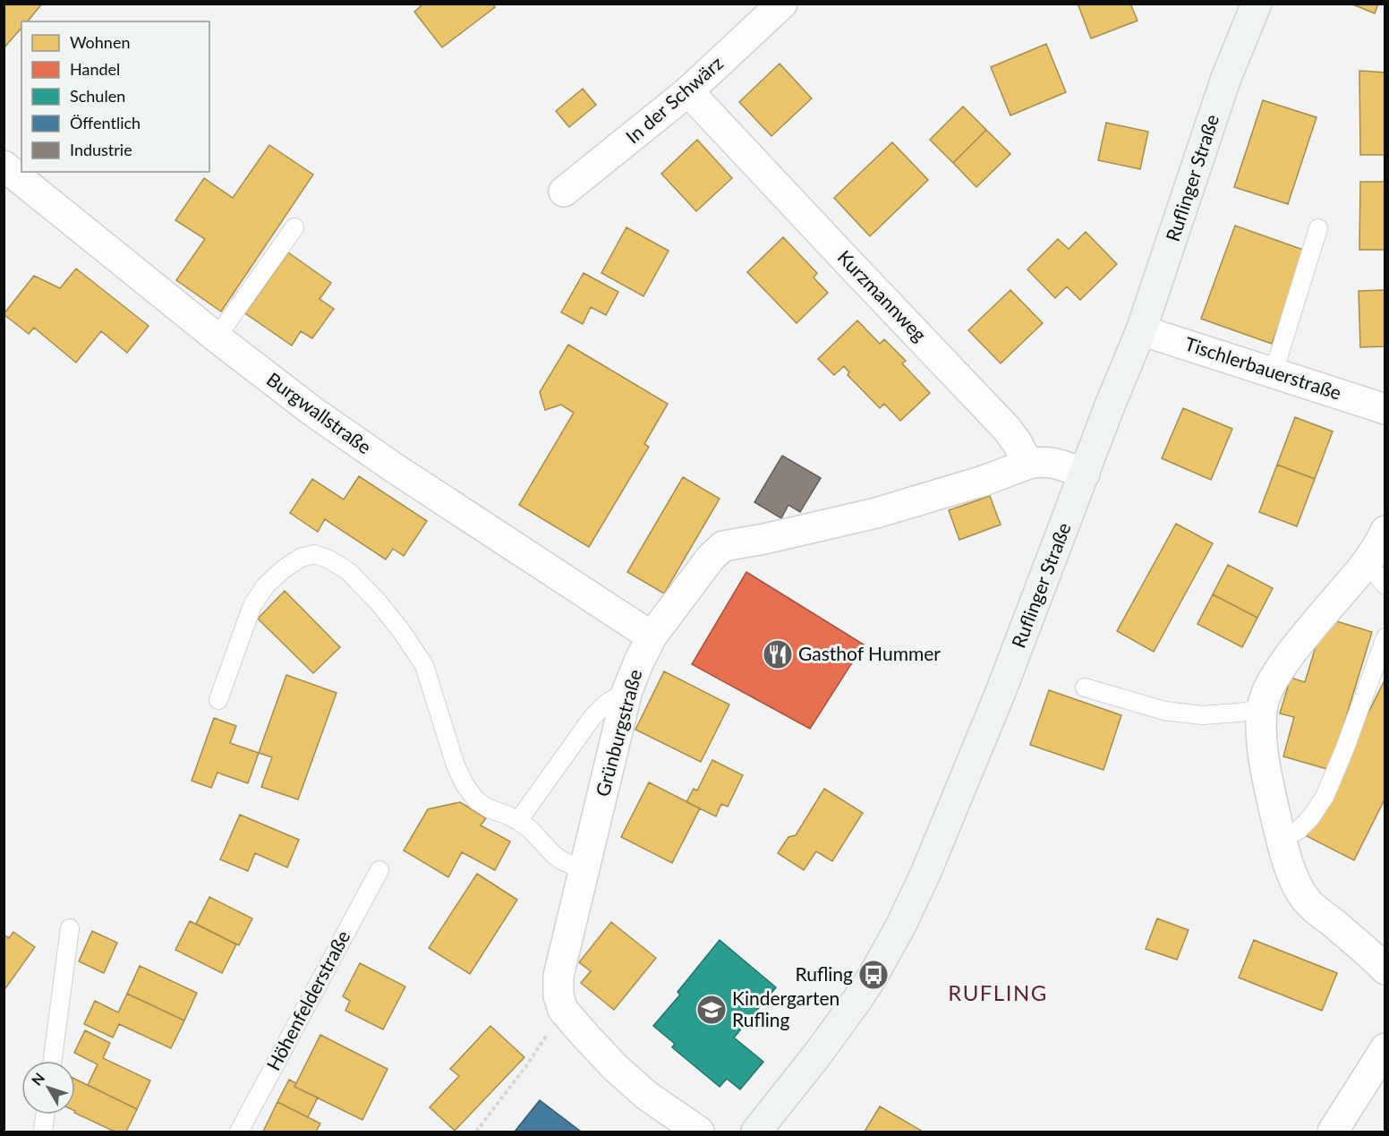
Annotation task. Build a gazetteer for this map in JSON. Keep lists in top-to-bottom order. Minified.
{"streets":{"street":["In der Schwärz","Ruflinger Straße","Kurzmannweg","Tischlerbauerstraße","Burgwallstraße","Grünburgstraße"],"lane":["Höhenfelderstraße"]},"crossings":[["In der Schwärz","Kurzmannweg"],["Ruflinger Straße","Tischlerbauerstraße"],["Kurzmannweg","Grünburgstraße"],["Burgwallstraße","Grünburgstraße"]],"districts":["RUFLING"],"places":{"restaurant":["Gasthof Hummer"],"bus stop":["Rufling"],"school or university":["Kindergarten Rufling"]},"legend":["Wohnen","Handel","Schulen","Öffentlich","Industrie"],"north":"top left"}
